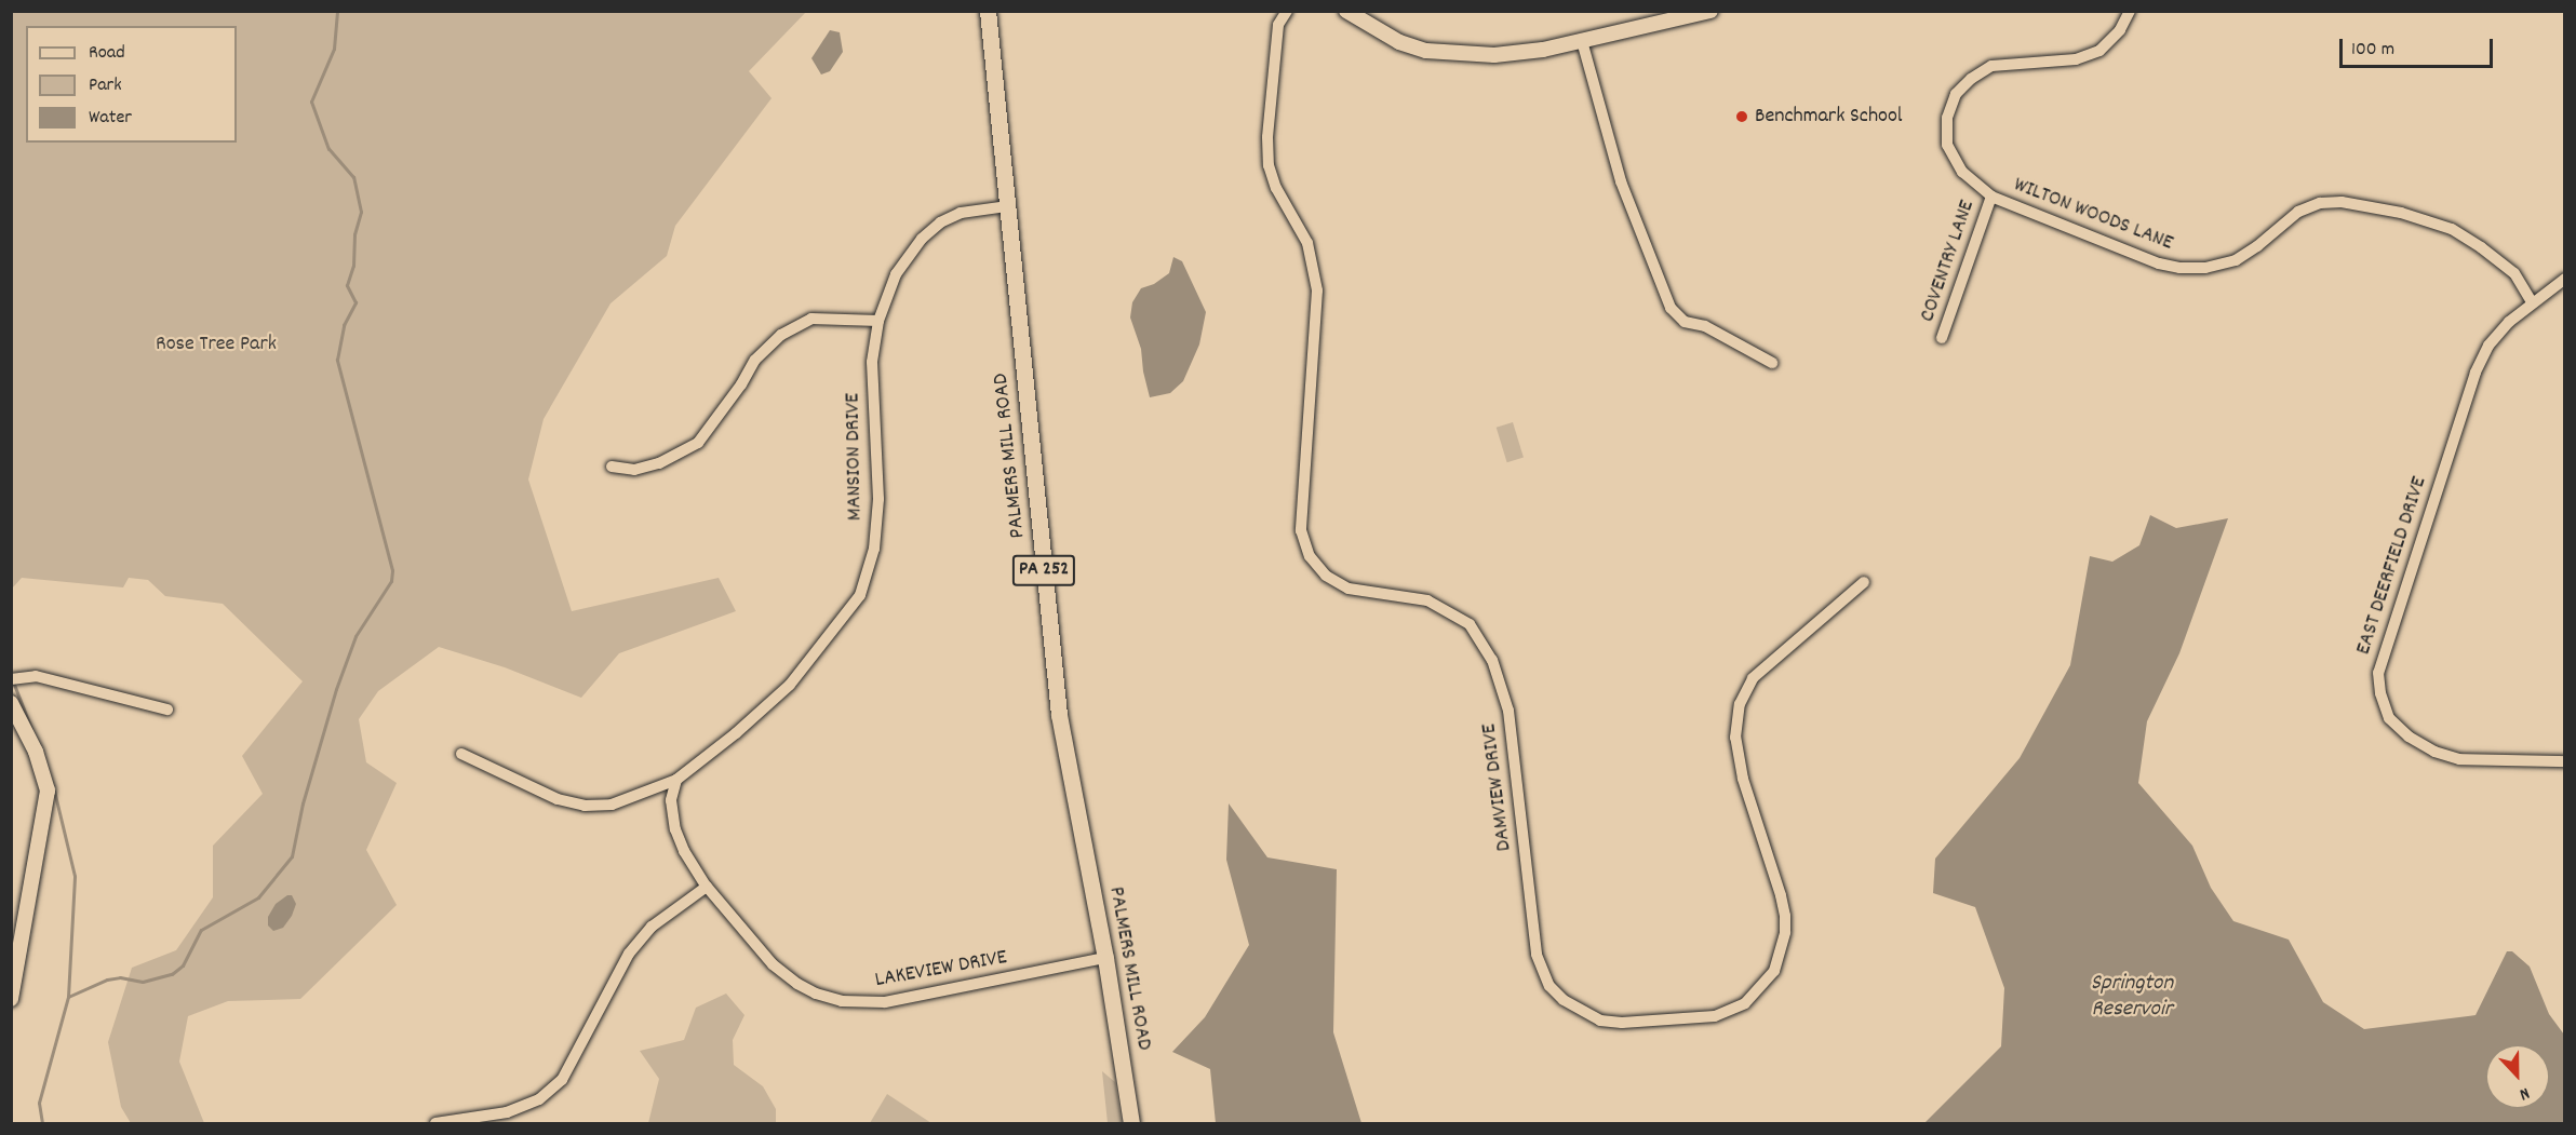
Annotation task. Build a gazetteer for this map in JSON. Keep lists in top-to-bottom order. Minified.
{"streets":{"main road":["PALMERS MILL ROAD","PA 252"],"street":["WILTON WOODS LANE","COVENTRY LANE","MANSION DRIVE","EAST DEERFIELD DRIVE","DAMVIEW DRIVE","LAKEVIEW DRIVE"]},"crossings":[["WILTON WOODS LANE","COVENTRY LANE"],["WILTON WOODS LANE","EAST DEERFIELD DRIVE"],["PALMERS MILL ROAD","MANSION DRIVE"],["PALMERS MILL ROAD","LAKEVIEW DRIVE"],["MANSION DRIVE","LAKEVIEW DRIVE"]],"water":["Springton Reservoir"],"parks":["Rose Tree Park"],"places":["Benchmark School"],"legend":["Road","Park","Water"],"scale_bar":"100 m","north":"bottom"}
